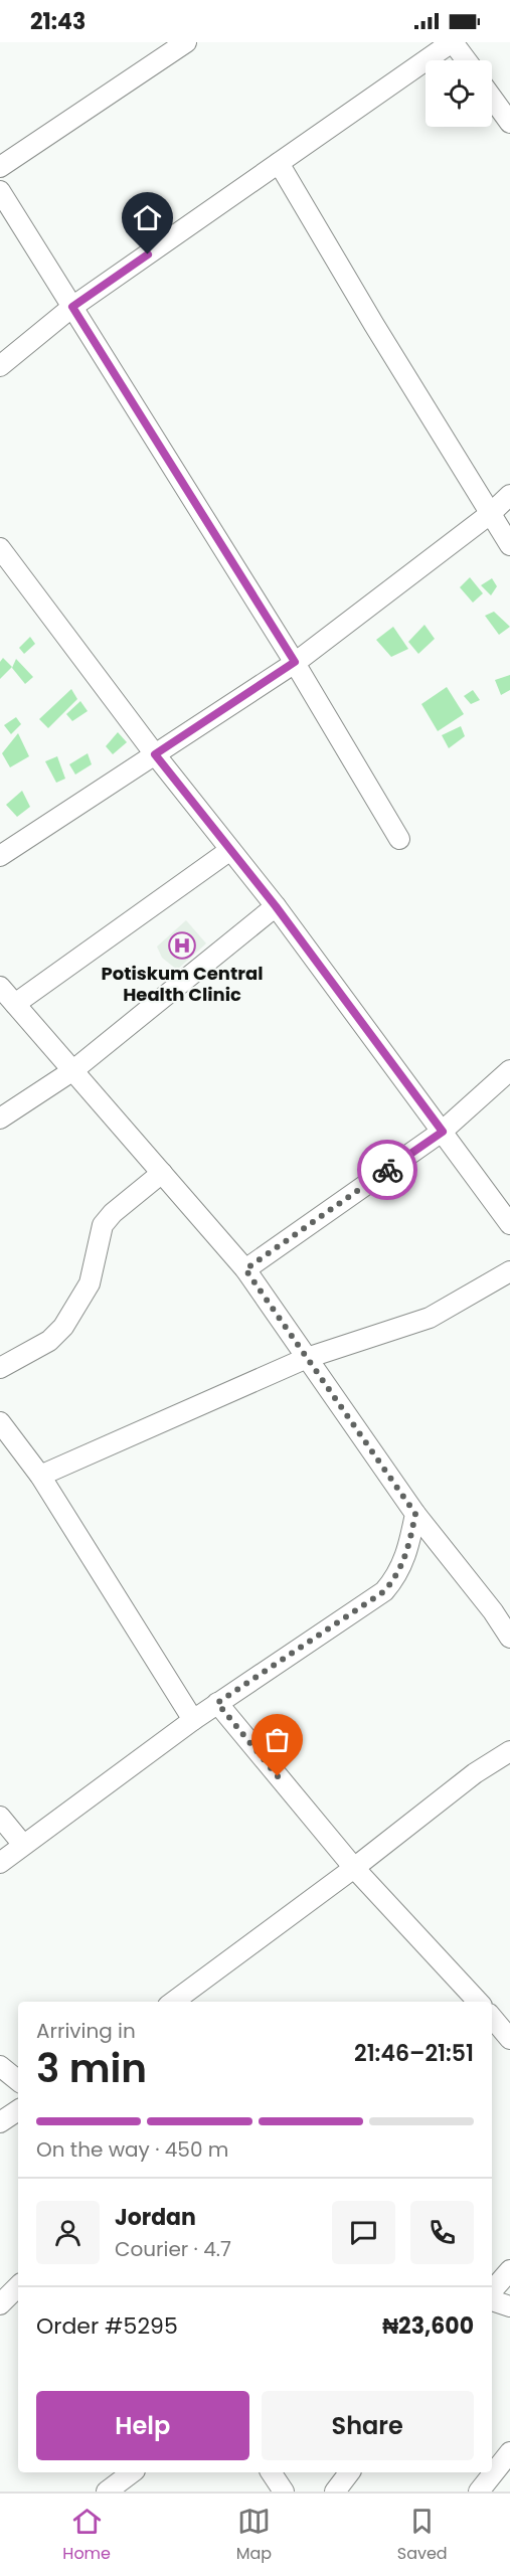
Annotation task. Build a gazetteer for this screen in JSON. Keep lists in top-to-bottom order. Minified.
{"places":{"hospital":["Potiskum Central Health Clinic"]},"page":{"status":"21:43","heading":["3 min","Arriving in","21:46–21:51"],"panel":["Jordan","Courier · 4.7","Order #5295","₦23,600"],"bar":"On the way · 450 m","buttons":["Help","Share"],"tabs":["Home","Map","Saved"]}}
